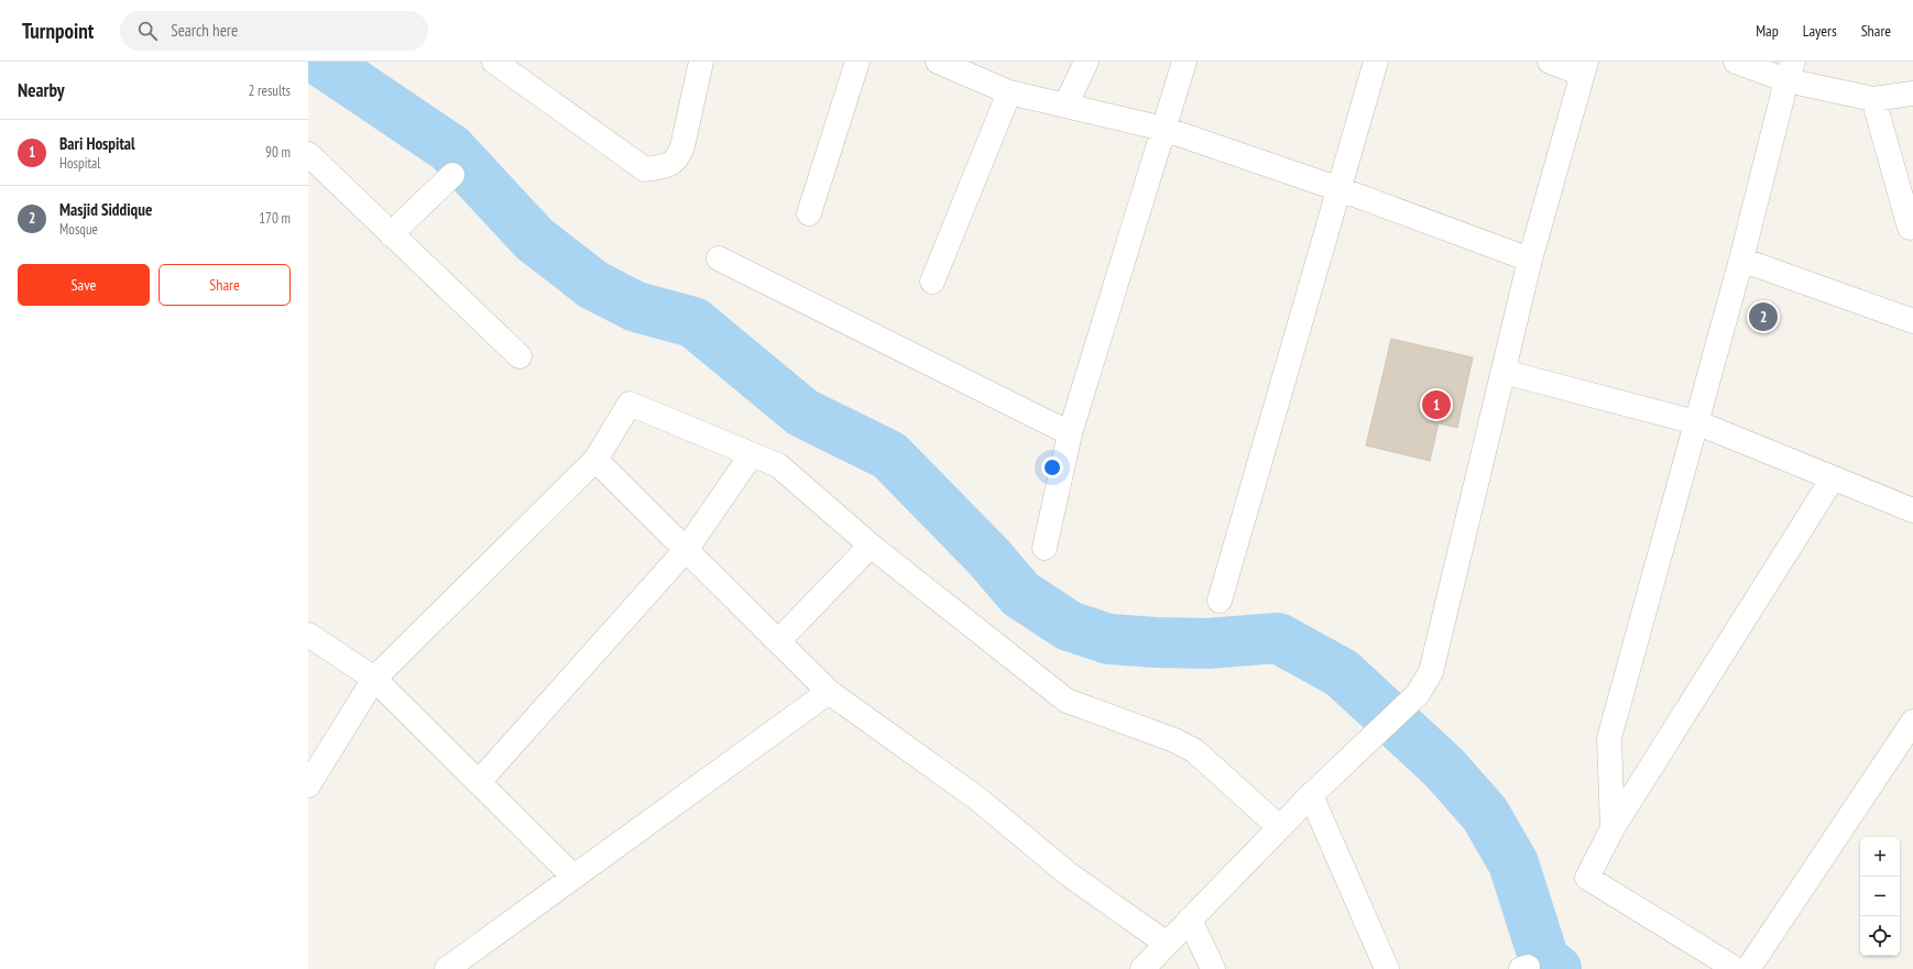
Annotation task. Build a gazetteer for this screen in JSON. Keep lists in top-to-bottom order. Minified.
{"page":{"header":"Turnpoint","search":"Search here","nav":["Map","Layers","Share"],"heading":["Nearby","2 results"],"list":[{"mark":"1","name":"Bari Hospital","note":"Hospital","value":"90 m"},{"mark":"2","name":"Masjid Siddique","note":"Mosque","value":"170 m"}],"buttons":["Save","Share"],"pins":["2","1"],"map_buttons":["+","−"]}}
